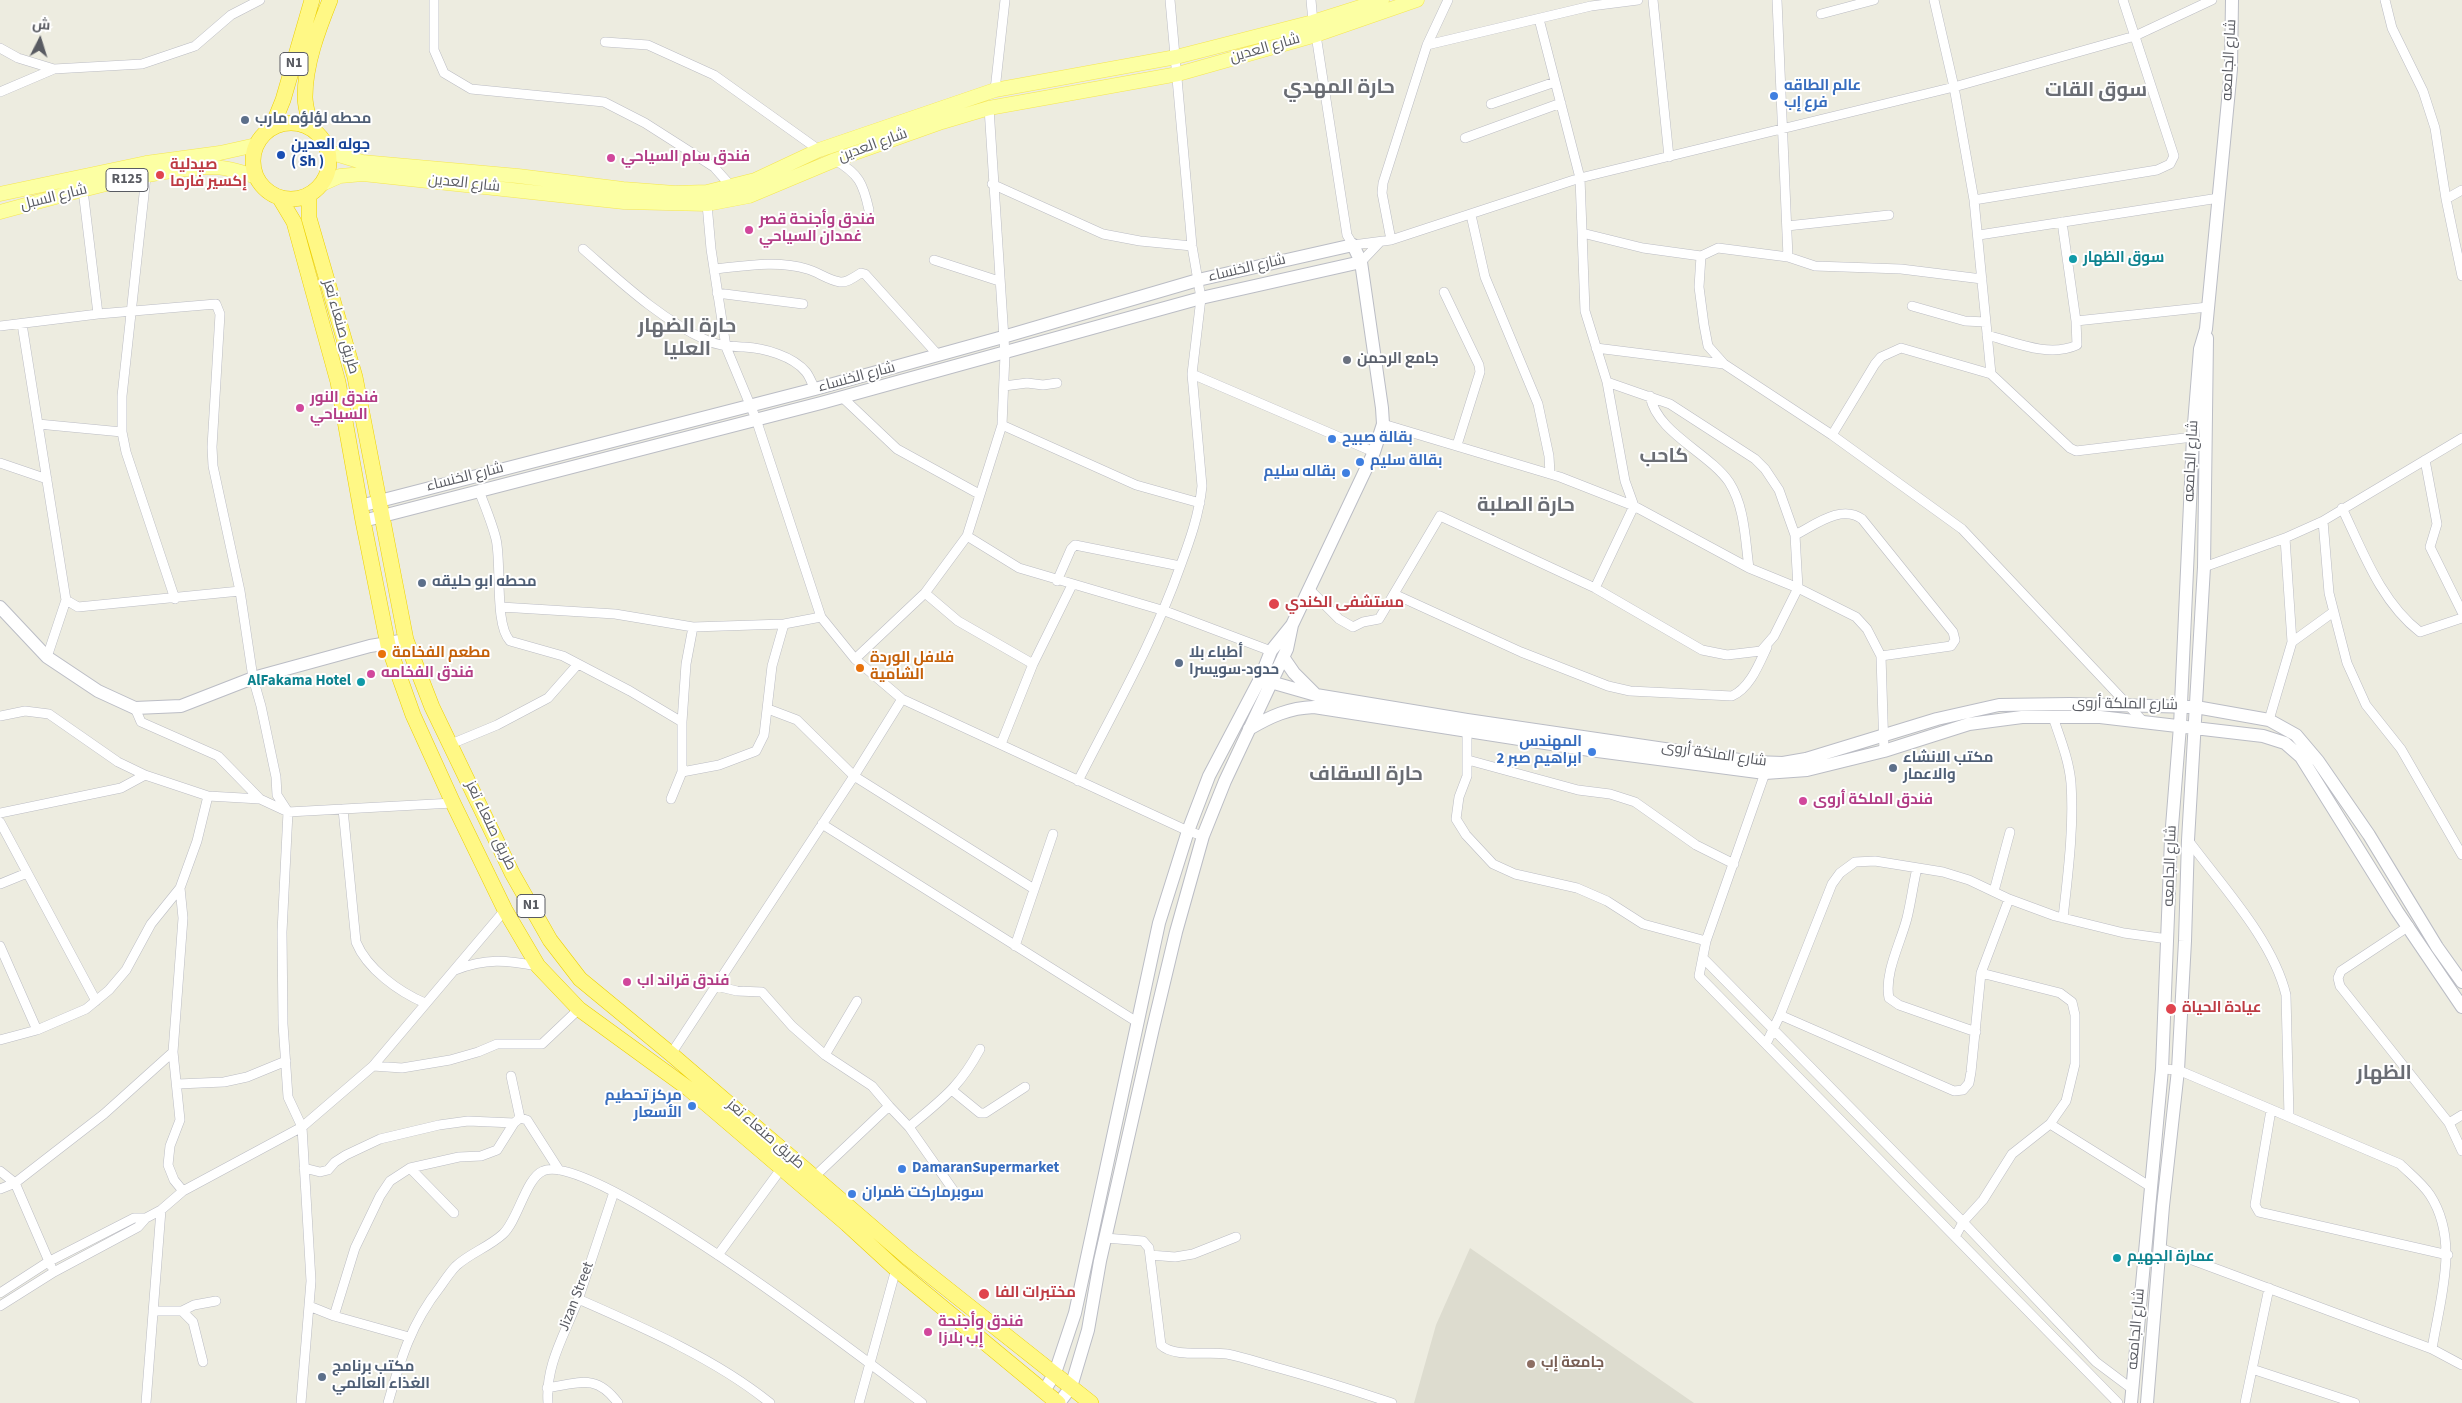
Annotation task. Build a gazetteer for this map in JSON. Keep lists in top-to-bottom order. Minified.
{"streets":{"highway":["N1","طريق صنعاء تعز"],"main road":["شارع العدين","R125","شارع السبل"],"street":["شارع الجامعه","شارع الخنساء","شارع الملكة أروى","Jizan Street"]},"crossings":[["شارع العدين","N1"],["شارع العدين","شارع السبل"],["شارع العدين","طريق صنعاء تعز"],["شارع الجامعه","شارع الملكة أروى"],["N1","شارع السبل"],["N1","طريق صنعاء تعز"],["شارع السبل","طريق صنعاء تعز"],["شارع الخنساء","طريق صنعاء تعز"]],"districts":["حارة المهدي","سوق القات","حارة الضهار العليا","كاحب","حارة الصلبة","حارة السقاف","الظهار"],"places":["عالم الطاقه فرع إب","محطه لؤلؤه مارب","جوله العدين ( Sh )","فندق سام السياحي","صيدلية إكسير فارما","فندق وأجنحة قصر غمدان السياحي","سوق الظهار","جامع الرحمن","فندق النور السياحي","بقالة صبيح","بقالة سليم","بقاله سليم","محطه ابو حليقه","مستشفى الكندي","مطعم الفخامة","أطباء بلا حدود-سويسرا","فلافل الوردة الشامية","فندق الفخامه","AlFakama Hotel","المهندس ابراهيم صبر 2","مكتب الانشاء والاعمار","فندق الملكة أروى","فندق قراند اب","عيادة الحياة","مركز تحطيم الأسعار","DamaranSupermarket","سوبرماركت ظمران","عمارة الجهيم","مختبرات الفا","فندق وأجنحة إب بلازا","جامعة إب","مكتب برنامج الغذاء العالمي"],"north":"top"}
